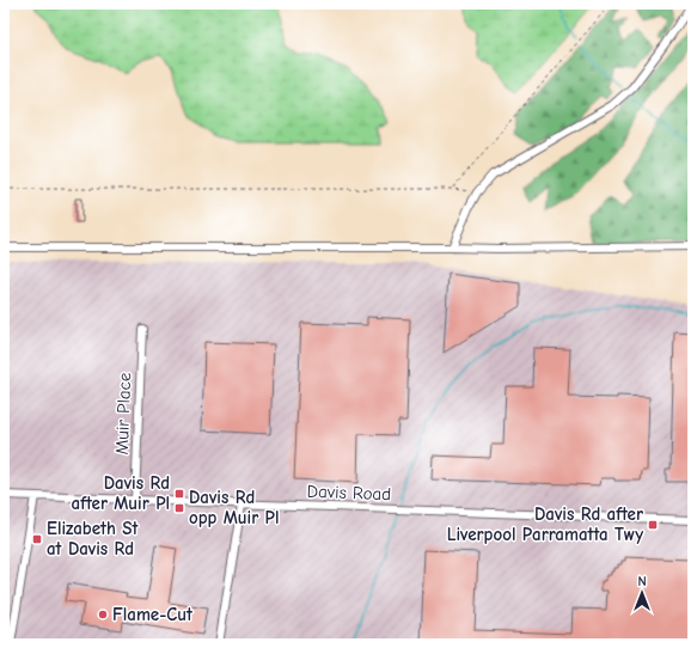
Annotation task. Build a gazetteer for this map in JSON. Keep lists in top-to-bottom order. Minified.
{"streets":{"street":["Muir Place","Davis Road"]},"crossings":[["Muir Place","Davis Road"]],"places":{"transit":["Davis Rd after Muir Pl","Davis Rd opp Muir Pl","Davis Rd after Liverpool Parramatta Twy","Elizabeth St at Davis Rd"],"other":["Flame-Cut"]},"north":"top"}
